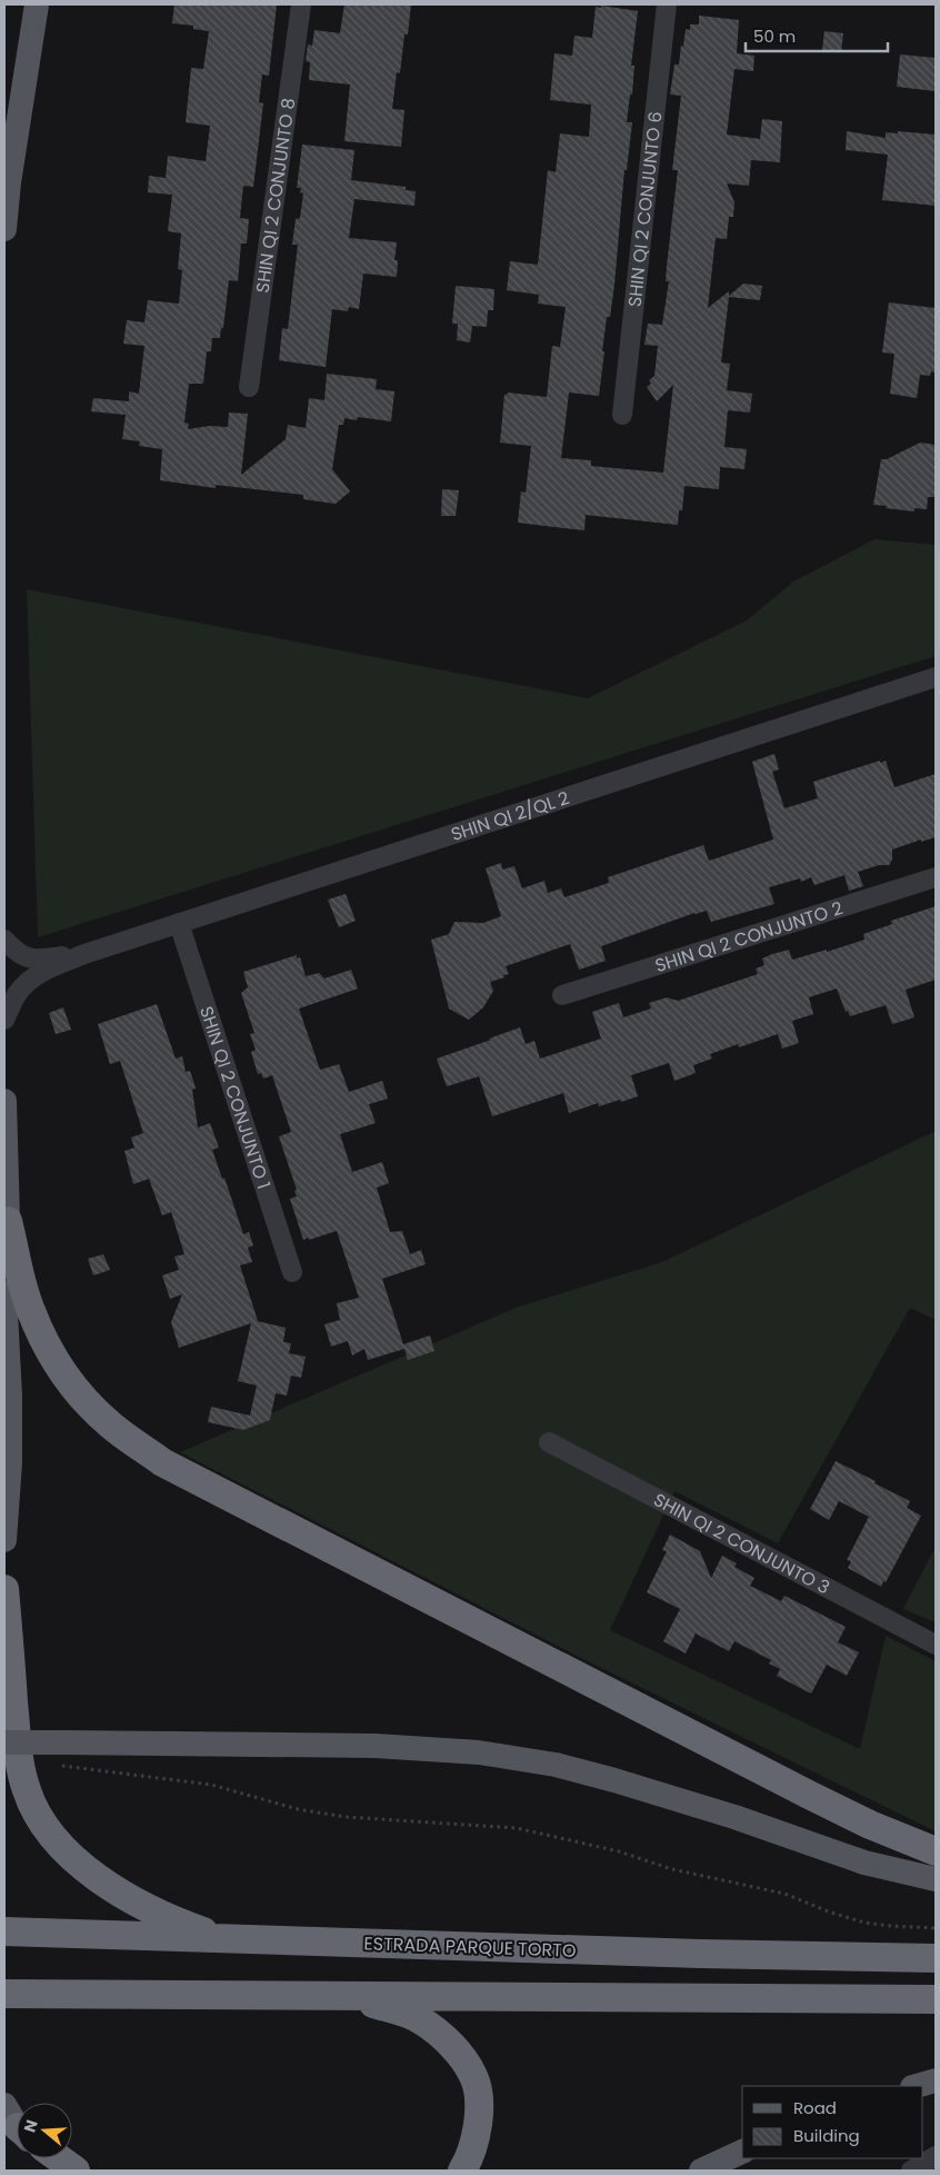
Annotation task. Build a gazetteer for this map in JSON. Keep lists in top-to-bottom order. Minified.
{"streets":{"highway":["ESTRADA PARQUE TORTO"],"street":["SHIN QI 2 CONJUNTO 8","SHIN QI 2 CONJUNTO 6","SHIN QI 2/QL 2","SHIN QI 2 CONJUNTO 2","SHIN QI 2 CONJUNTO 1","SHIN QI 2 CONJUNTO 3"]},"crossings":[["SHIN QI 2/QL 2","SHIN QI 2 CONJUNTO 1"]],"legend":["Road","Building"],"scale_bar":"50 m","north":"left"}
